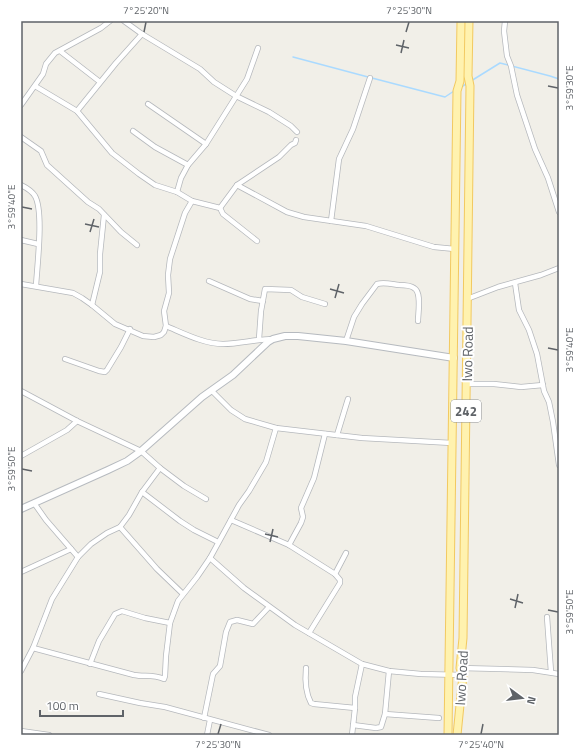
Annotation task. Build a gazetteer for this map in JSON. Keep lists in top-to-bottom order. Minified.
{"streets":{"main road":["Iwo Road","242"]},"scale_bar":"100 m","north":"right","coordinates":["7°25'20\"N","7°25'30\"N","3°59'30\"E","3°59'40\"E","3°59'50\"E","7°25'40\"N"]}
